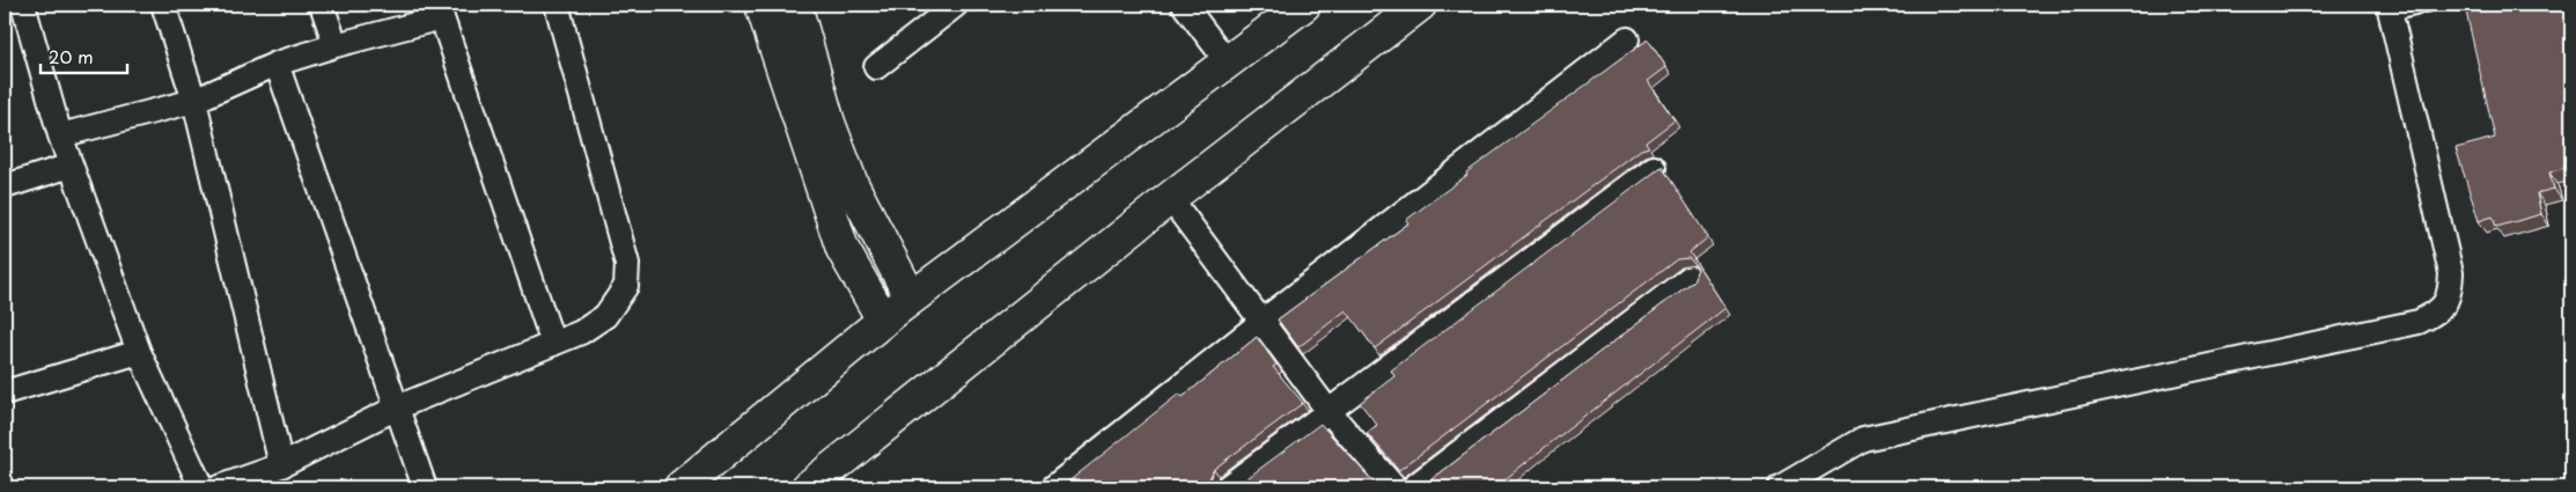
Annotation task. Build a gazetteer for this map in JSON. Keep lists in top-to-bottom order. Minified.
{"scale_bar":"20 m"}
